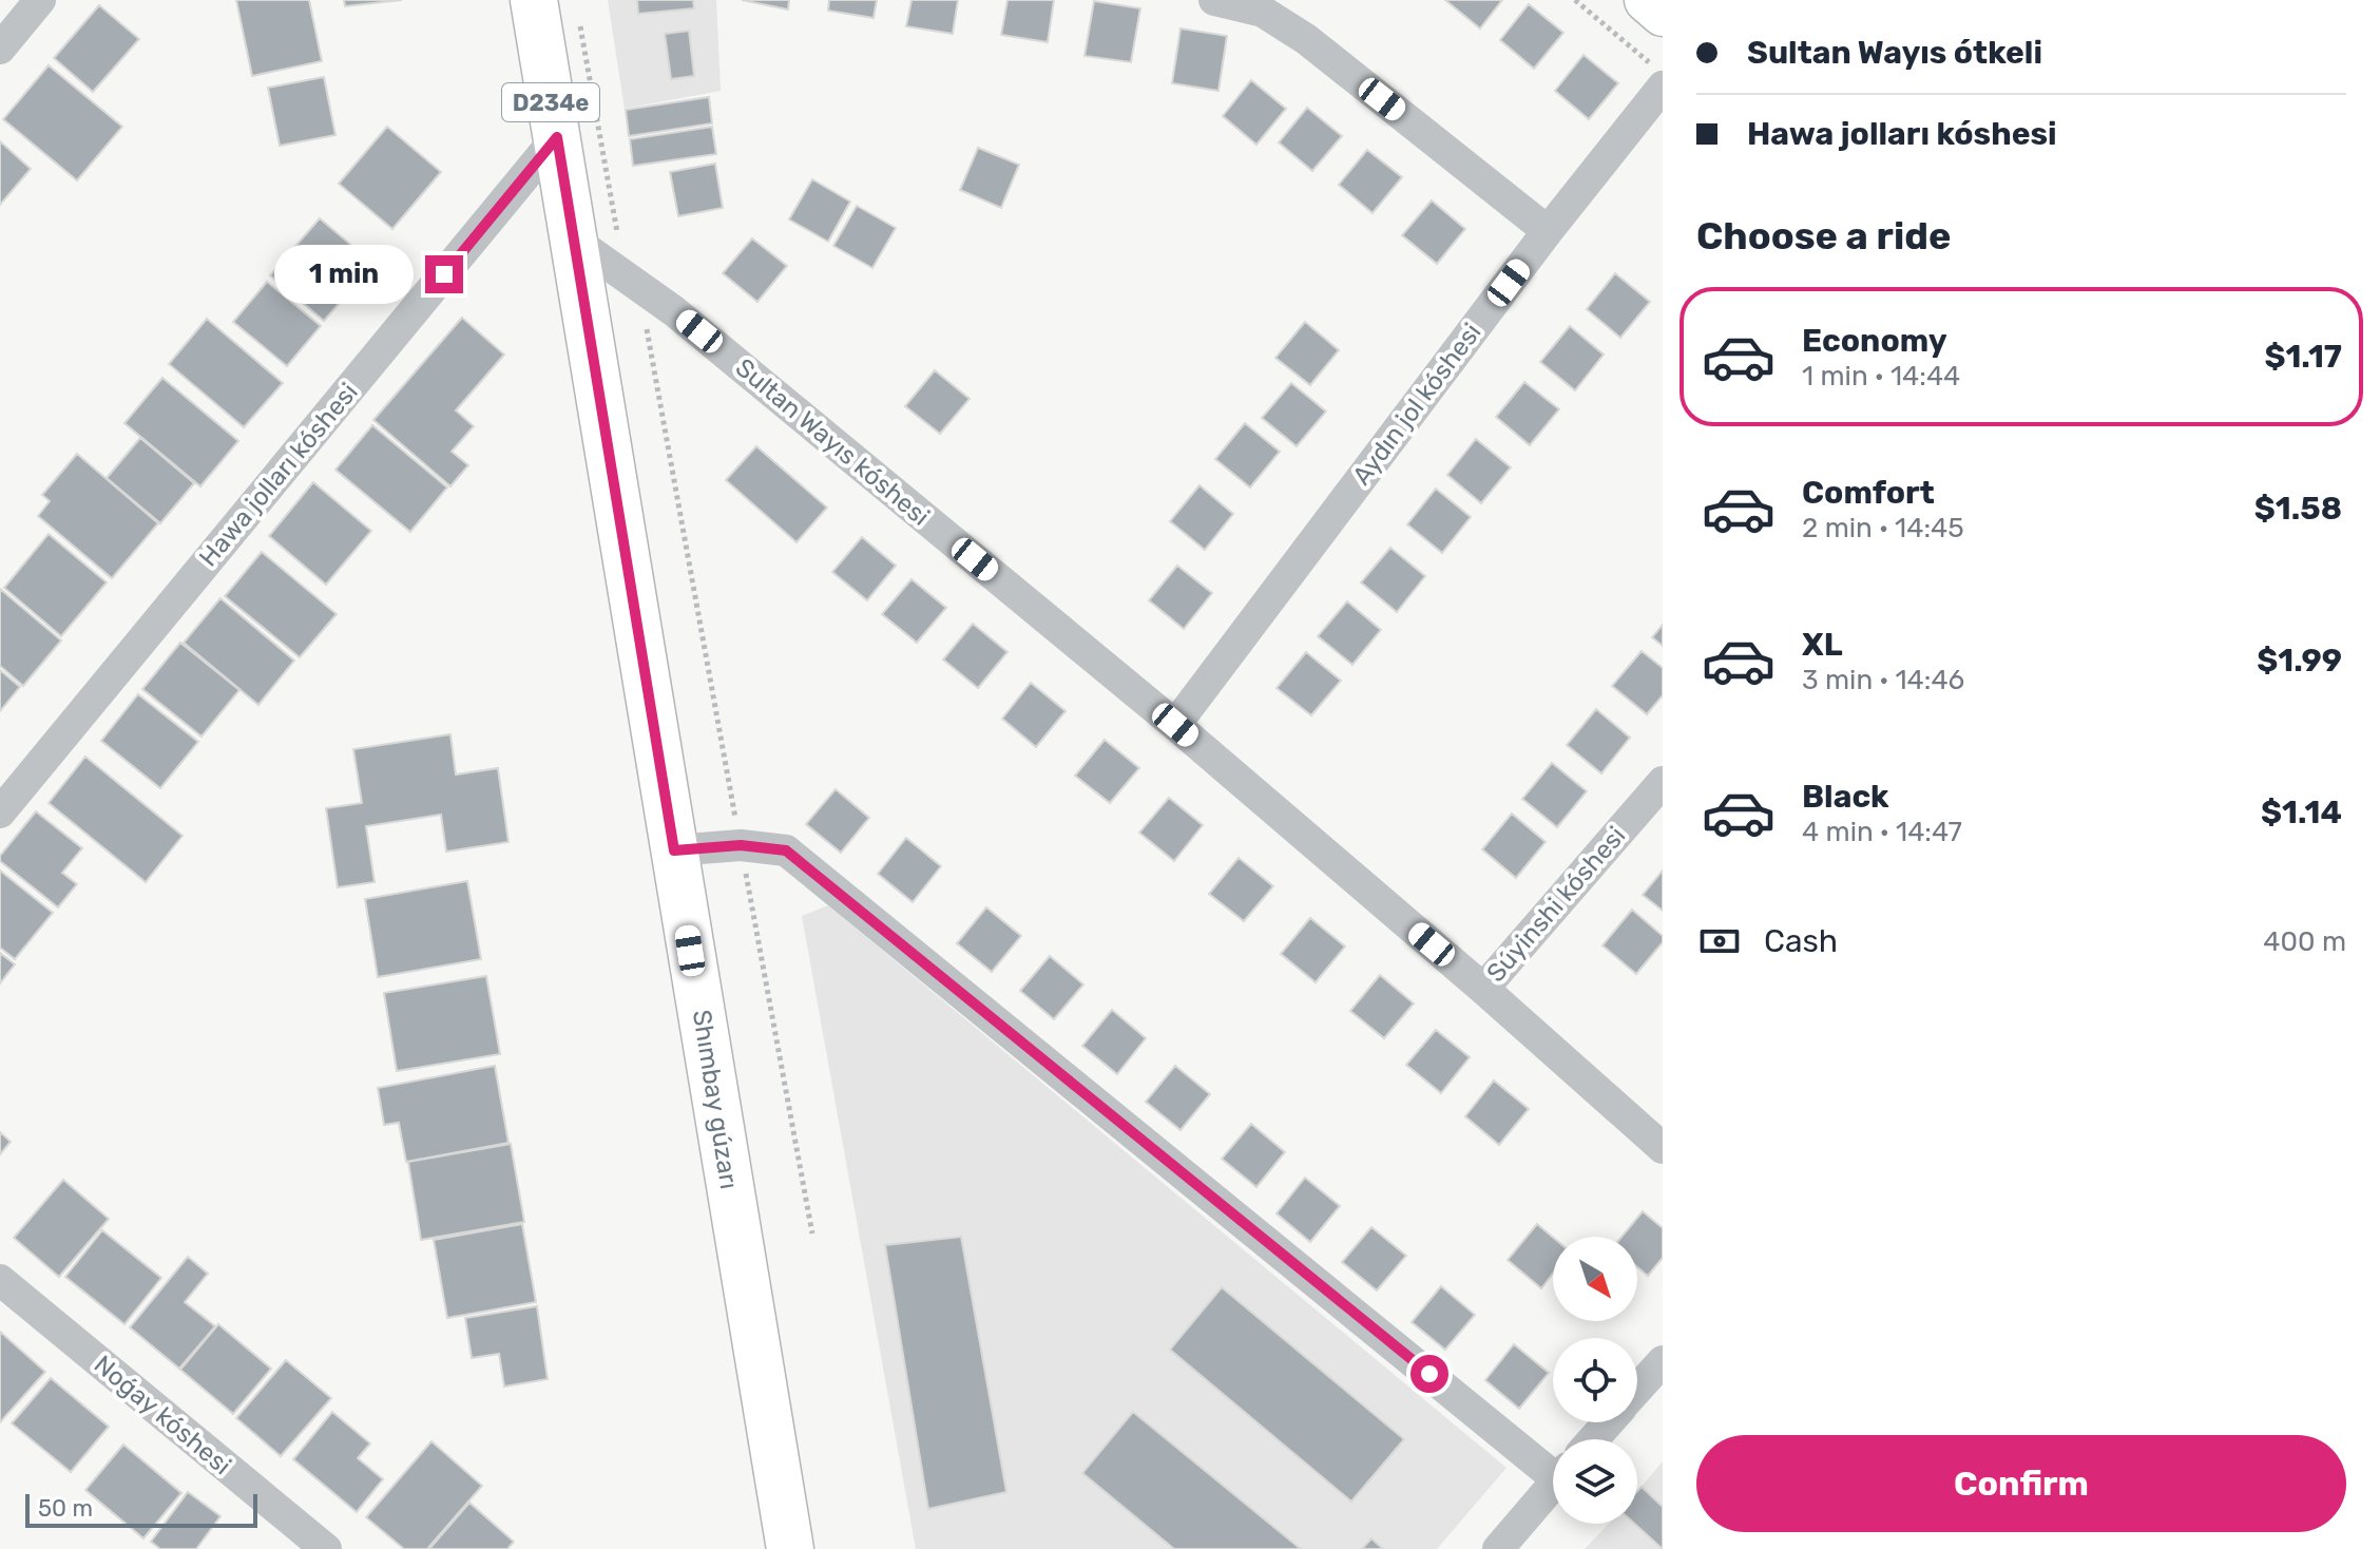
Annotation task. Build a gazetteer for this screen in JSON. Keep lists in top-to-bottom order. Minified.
{"streets":{"main road":["D234e","Shımbay gúzarı"],"street":["Aydın jol kóshesi","Sultan Wayıs kóshesi","Hawa jolları kóshesi","Súyinshi kóshesi","Noǵay kóshesi"]},"crossings":[["Aydın jol kóshesi","Sultan Wayıs kóshesi"],["Sultan Wayıs kóshesi","Súyinshi kóshesi"],["Sultan Wayıs kóshesi","Shımbay gúzarı"],["Hawa jolları kóshesi","Shımbay gúzarı"]],"scale_bar":"50 m","north":"bottom right","page":{"banner":["Sultan Wayıs ótkeli","Hawa jolları kóshesi"],"heading":"Choose a ride","bubble":"1 min","list":[{"name":"Economy","note":"1 min · 14:44","value":"$1.17"},{"name":"Comfort","note":"2 min · 14:45","value":"$1.58"},{"name":"XL","note":"3 min · 14:46","value":"$1.99"},{"name":"Black","note":"4 min · 14:47","value":"$1.14"}],"pay":["Cash","400 m"],"buttons":"Confirm","scale":"50 m"}}
